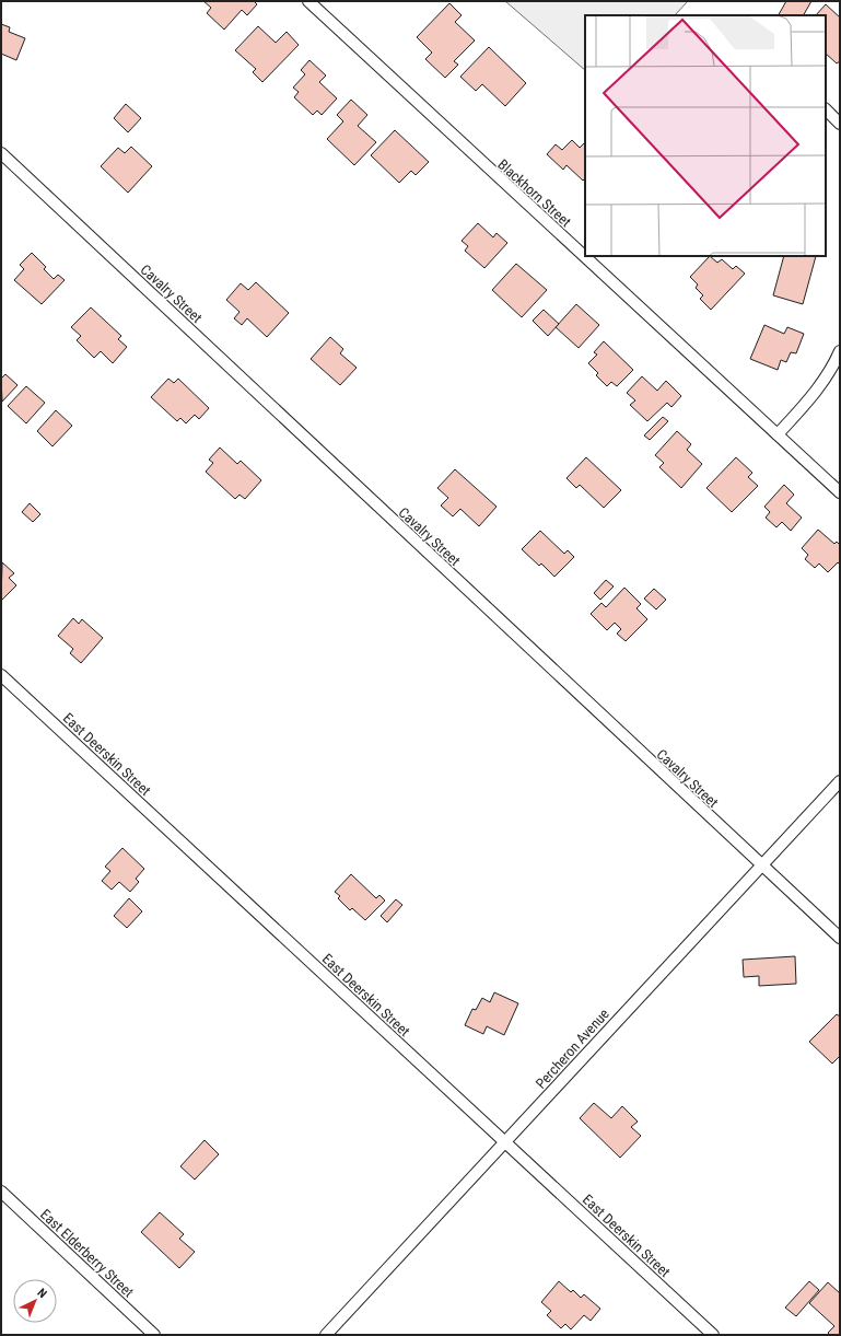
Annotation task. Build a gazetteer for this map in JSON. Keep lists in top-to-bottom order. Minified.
{"streets":{"street":["Blackhorn Street","Cavalry Street","East Deerskin Street","Percheron Avenue","East Elderberry Street"]},"crossings":[["Cavalry Street","Percheron Avenue"],["East Deerskin Street","Percheron Avenue"]],"north":"top right"}
